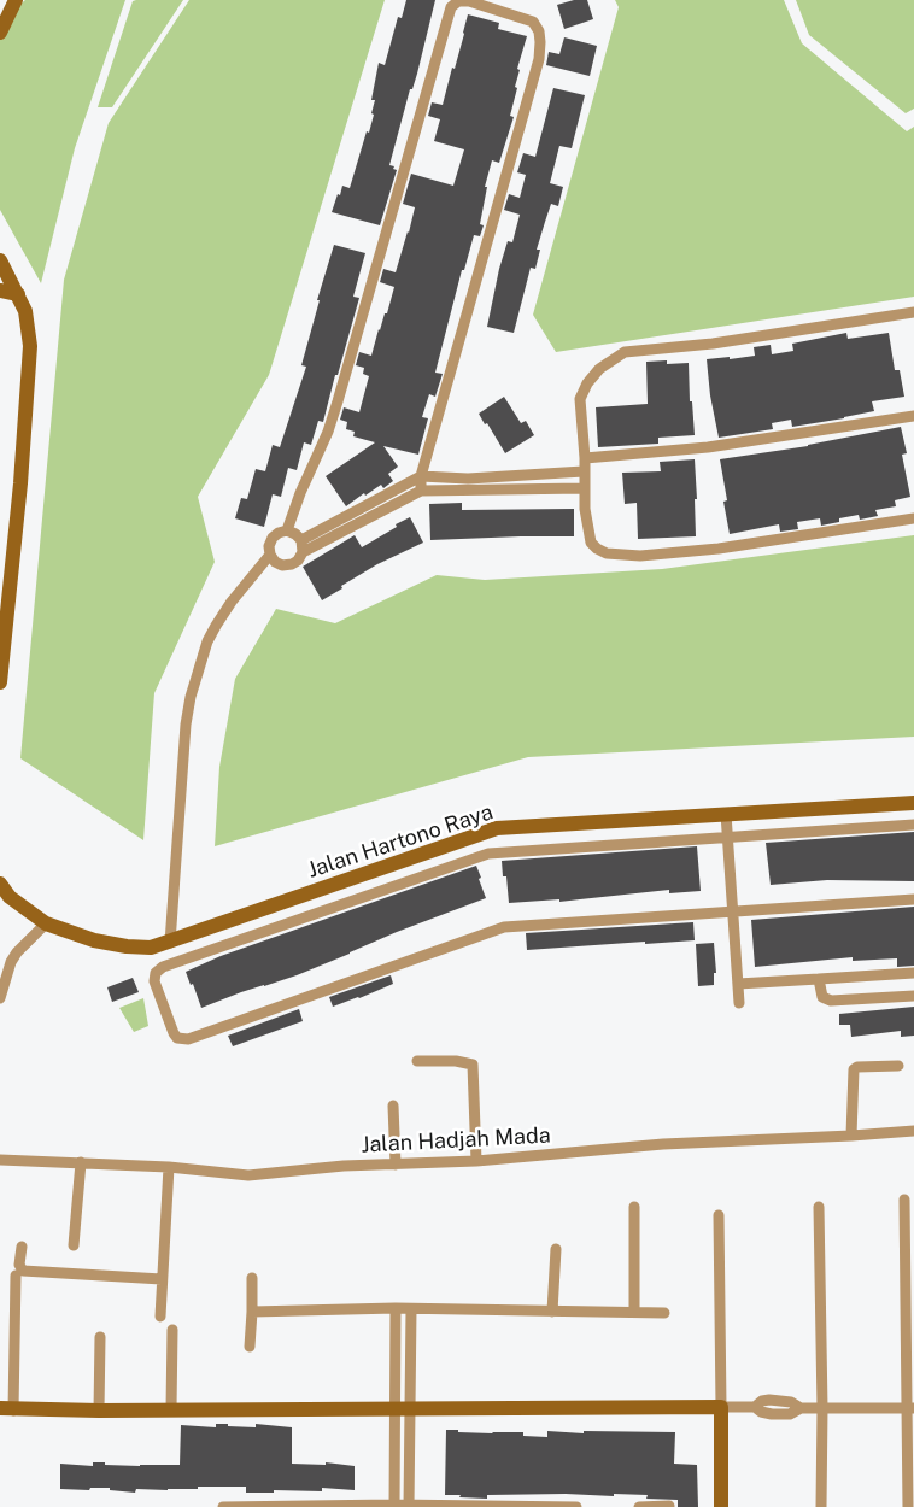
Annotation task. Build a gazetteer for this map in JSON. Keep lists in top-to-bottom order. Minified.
{"streets":{"street":["Jalan Hartono Raya","Jalan Hadjah Mada"]}}
